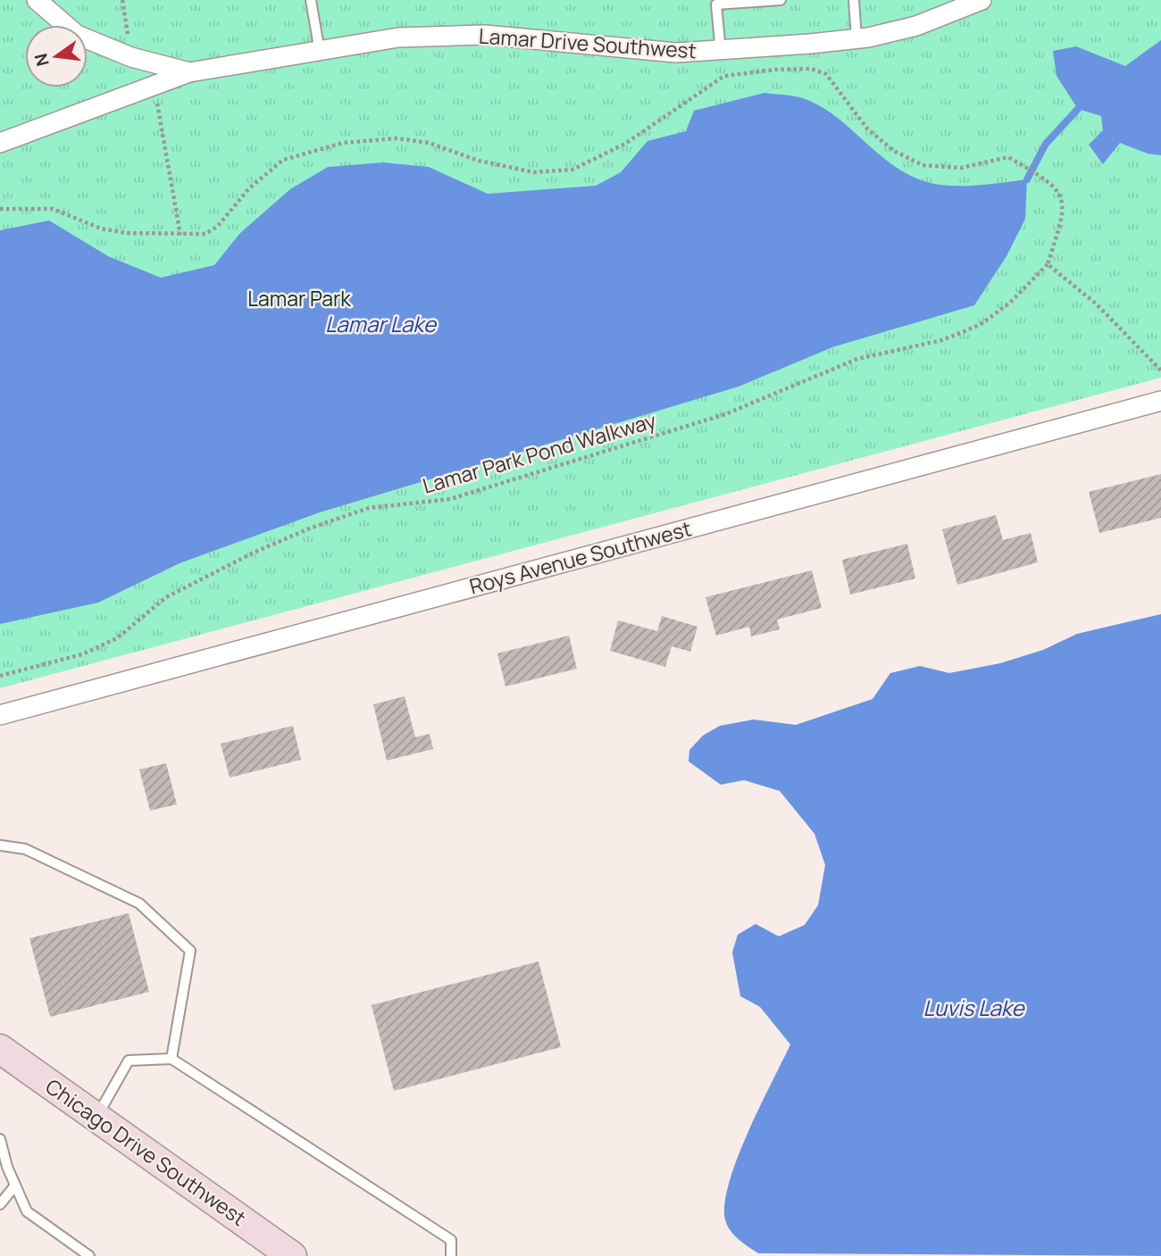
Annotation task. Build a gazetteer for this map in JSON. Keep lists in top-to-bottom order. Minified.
{"streets":{"main road":["Chicago Drive Southwest"],"street":["Lamar Drive Southwest","Roys Avenue Southwest"],"path":["Lamar Park Pond Walkway"]},"water":["Lamar Lake","Luvis Lake"],"parks":["Lamar Park"],"north":"left"}
